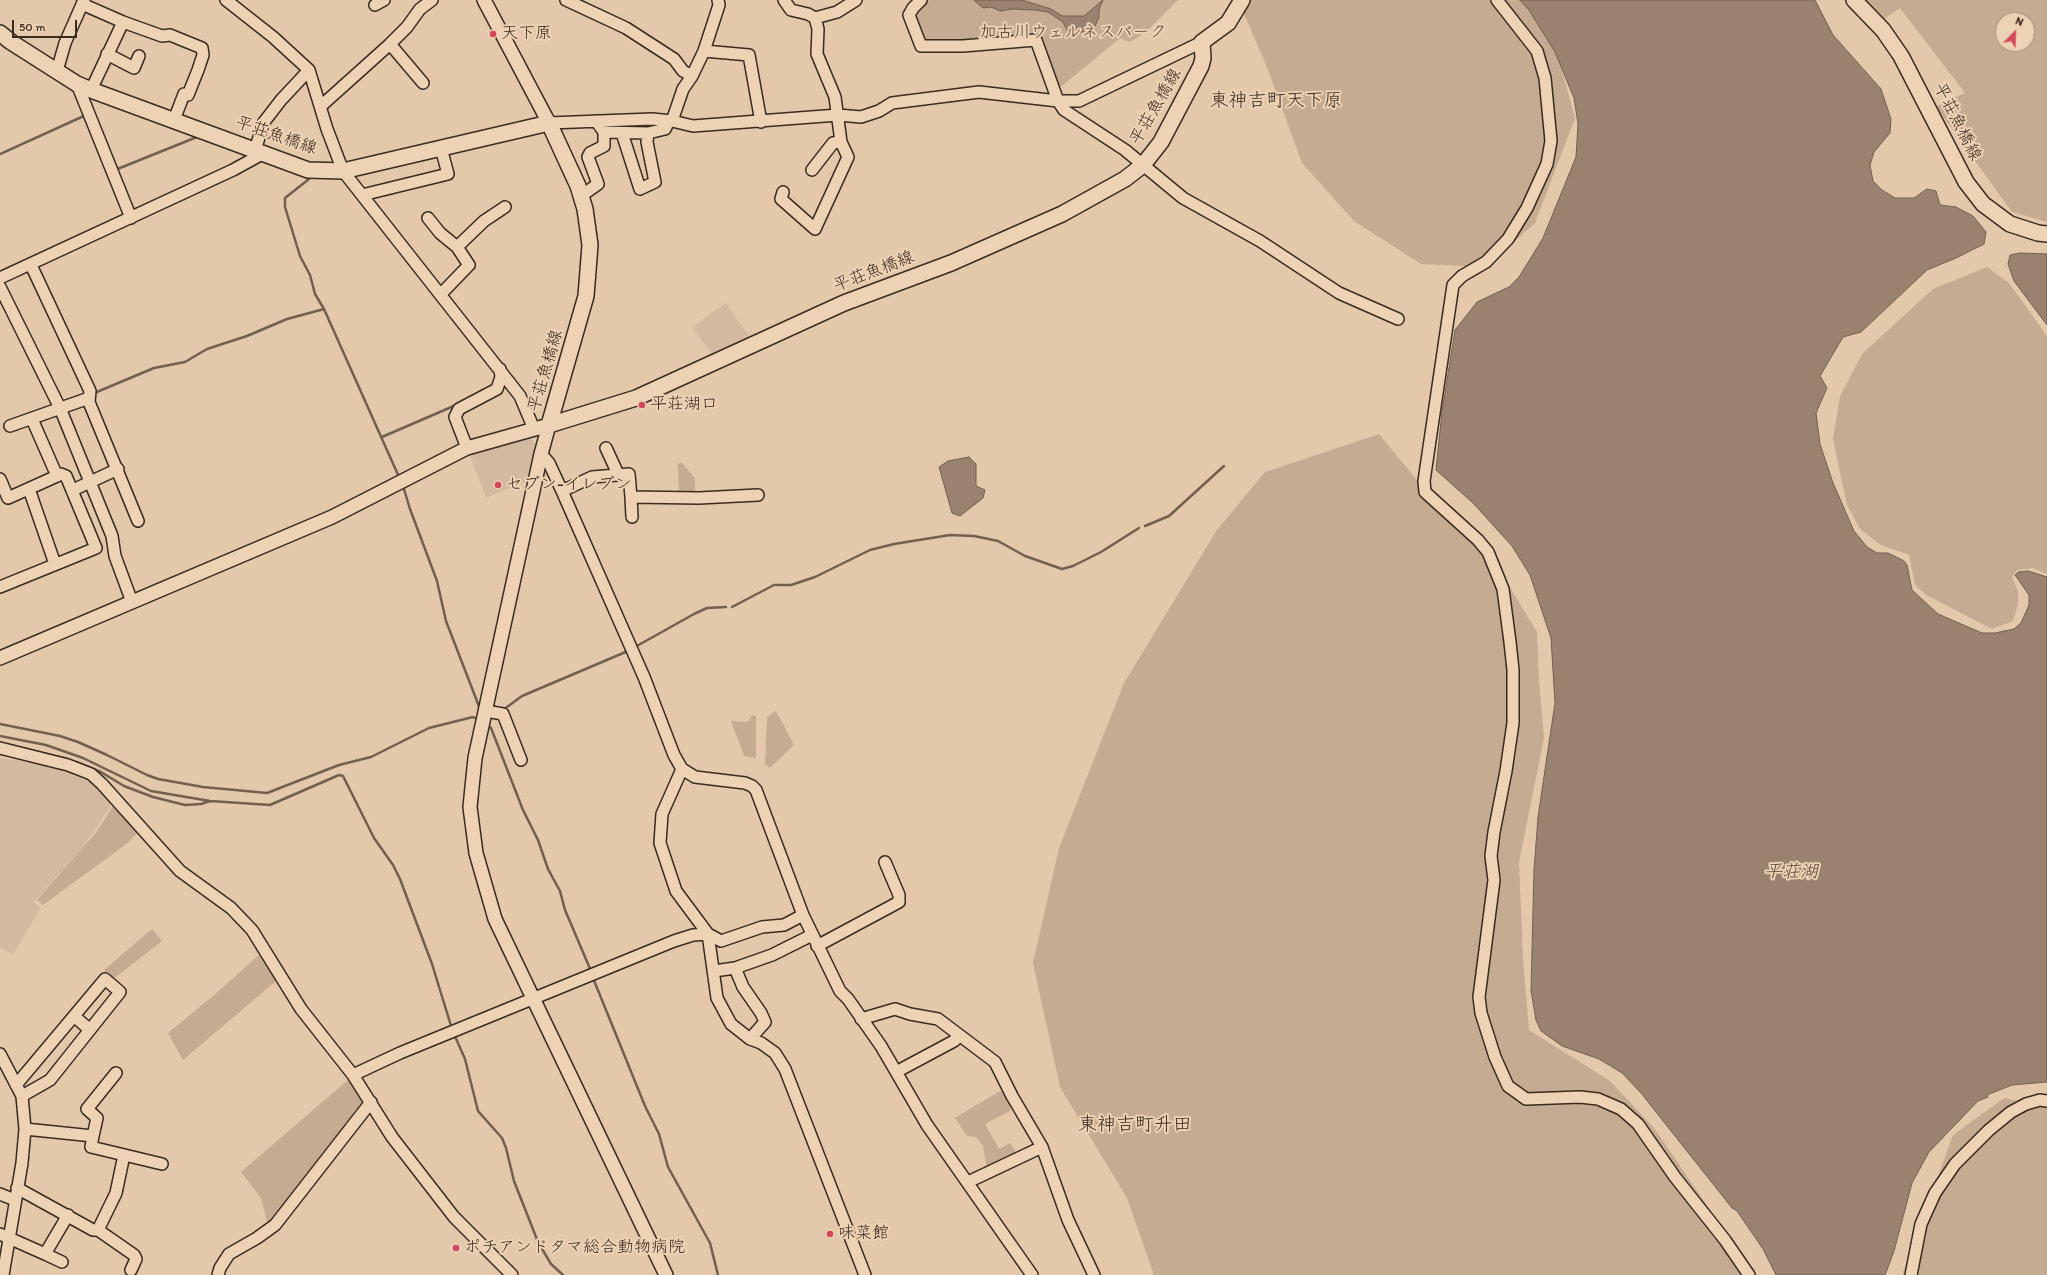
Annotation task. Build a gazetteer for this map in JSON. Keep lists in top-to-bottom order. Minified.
{"streets":{"main road":["平荘魚橋線"]},"districts":["東神吉町天下原","東神吉町升田"],"water":["平荘湖"],"parks":["加古川ウェルネスパーク"],"places":["天下原","平荘湖口","セブン-イレブン","味菜館","ポチアンドタマ総合動物病院"],"scale_bar":"50 m","north":"top right"}
